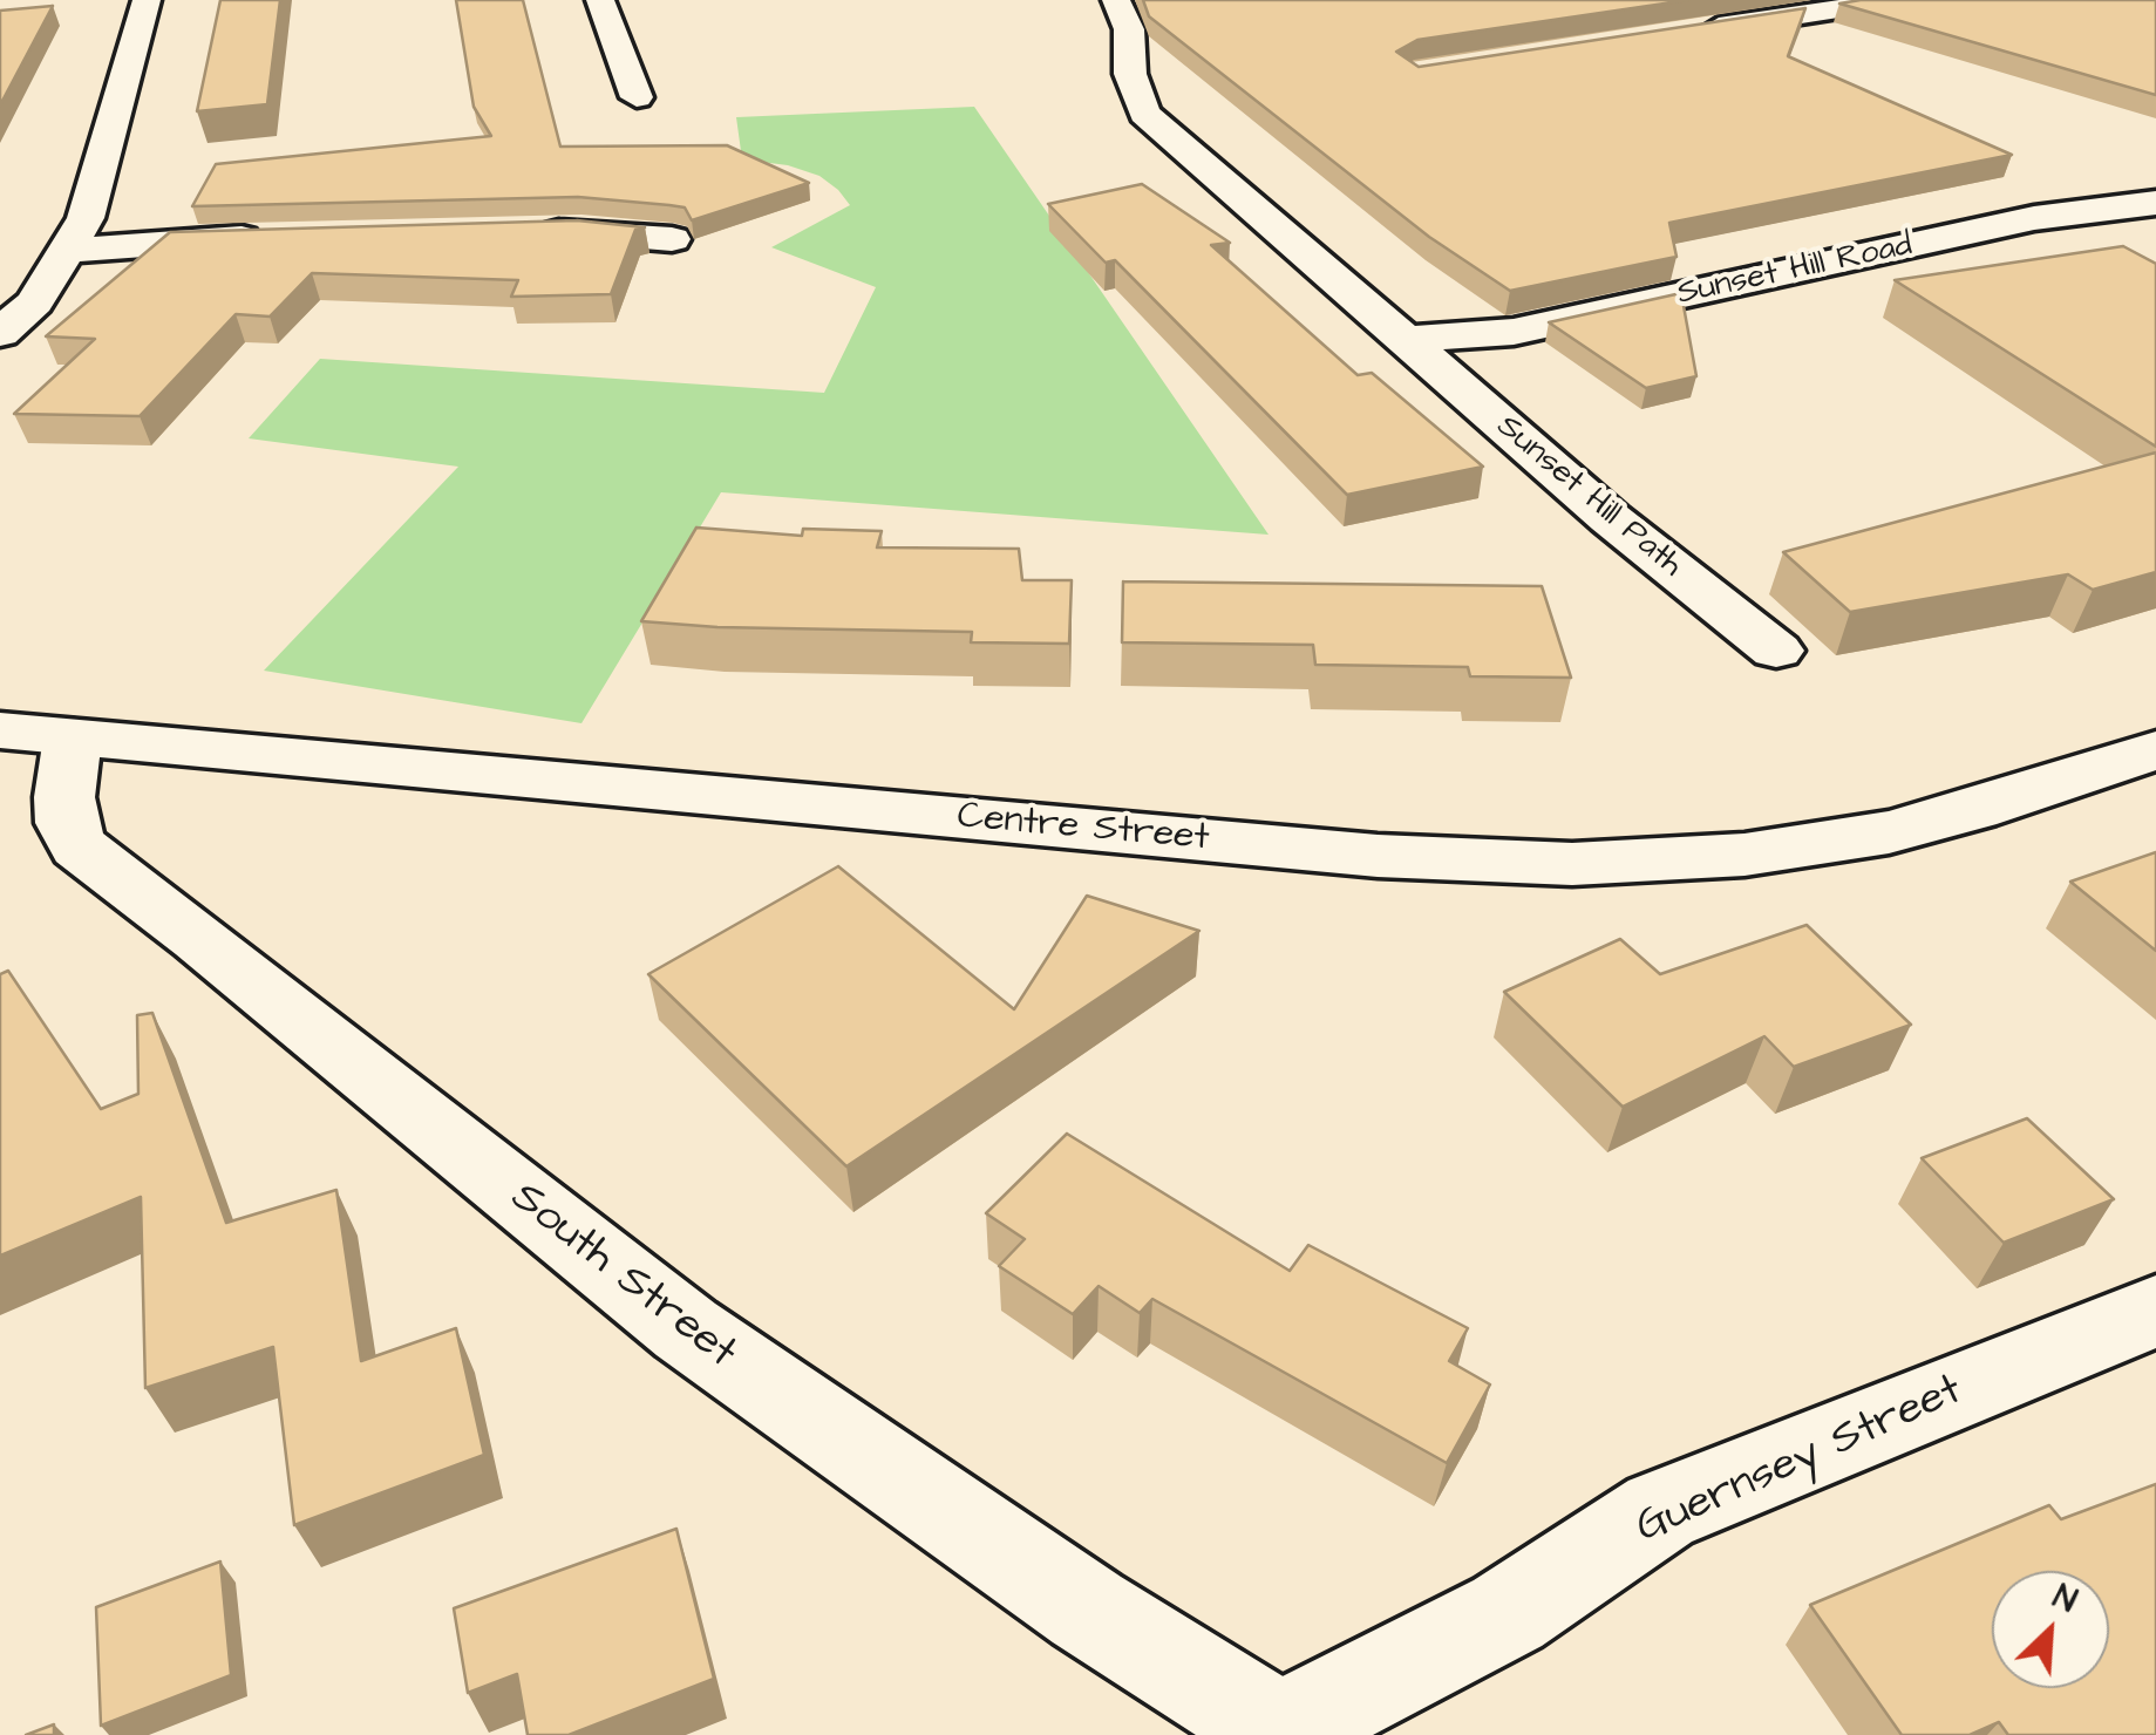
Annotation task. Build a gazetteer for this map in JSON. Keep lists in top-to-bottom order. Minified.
{"streets":{"street":["Sunset Hill Road","Sunset Hill Path","Centre Street","South Street","Guernsey Street"]},"crossings":[["Sunset Hill Road","Sunset Hill Path"],["Centre Street","South Street"],["South Street","Guernsey Street"]],"north":"top right"}
